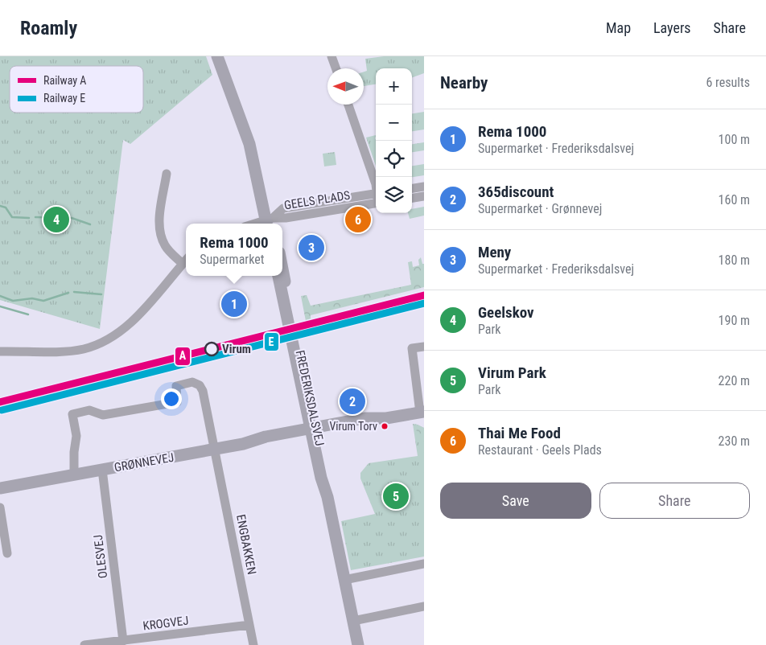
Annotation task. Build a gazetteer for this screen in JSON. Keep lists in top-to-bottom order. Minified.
{"streets":{"street":["GEELS PLADS","FREDERIKSDALSVEJ","GRØNNEVEJ","ENGBAKKEN","OLESVEJ","KROGVEJ"]},"crossings":[["FREDERIKSDALSVEJ","GRØNNEVEJ"],["GRØNNEVEJ","ENGBAKKEN"],["GRØNNEVEJ","OLESVEJ"],["ENGBAKKEN","KROGVEJ"],["OLESVEJ","KROGVEJ"]],"places":["Virum","Virum Torv"],"lines":["rail line A","rail line E"],"legend":["Railway A","Railway E"],"north":"left","page":{"header":"Roamly","nav":["Map","Layers","Share"],"heading":["Nearby","6 results"],"map_buttons":["+","−"],"list":[{"mark":"1","name":"Rema 1000","note":"Supermarket · Frederiksdalsvej","value":"100 m"},{"mark":"2","name":"365discount","note":"Supermarket · Grønnevej","value":"160 m"},{"mark":"3","name":"Meny","note":"Supermarket · Frederiksdalsvej","value":"180 m"},{"mark":"4","name":"Geelskov","note":"Park","value":"190 m"},{"mark":"5","name":"Virum Park","note":"Park","value":"220 m"},{"mark":"6","name":"Thai Me Food","note":"Restaurant · Geels Plads","value":"230 m"}],"pins":["4","6","3","1","2","5"],"popup":["Rema 1000","Supermarket"],"buttons":["Save","Share"]}}
